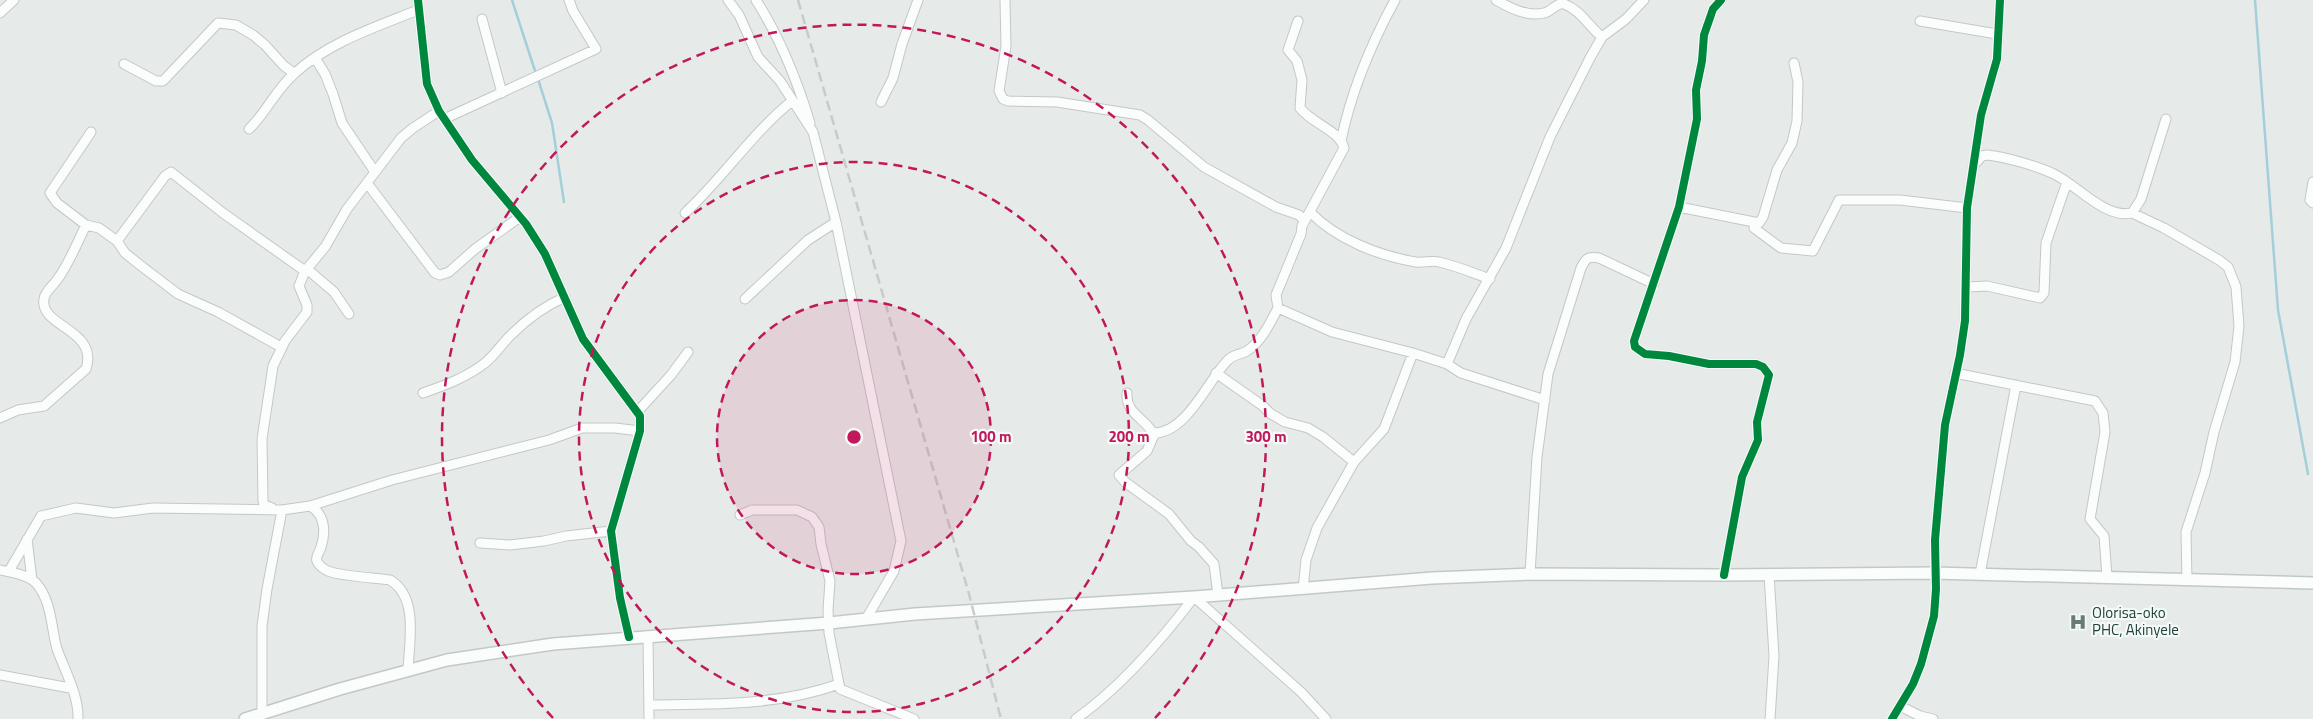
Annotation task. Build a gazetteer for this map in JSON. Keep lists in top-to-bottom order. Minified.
{"places":{"hospital":["Olorisa-oko PHC, Akinyele"]},"rings":["100 m","200 m","300 m"]}
